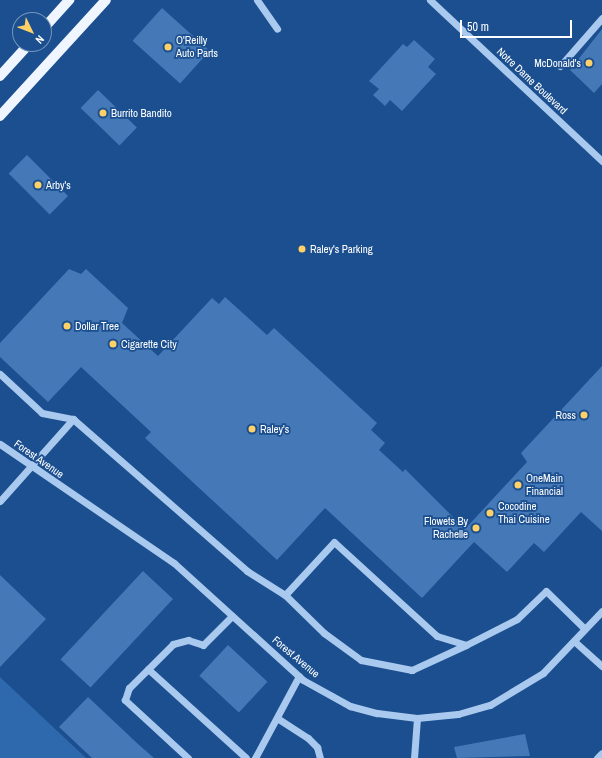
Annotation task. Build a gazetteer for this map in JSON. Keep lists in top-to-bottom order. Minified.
{"streets":{"street":["Notre Dame Boulevard","Forest Avenue"]},"places":["O'Reilly Auto Parts","McDonald's","Burrito Bandito","Arby's","Raley's Parking","Dollar Tree","Cigarette City","Ross","Raley's","OneMain Financial","Cocodine Thai Cuisine","Flowets By Rachelle"],"scale_bar":"50 m","north":"bottom right"}
